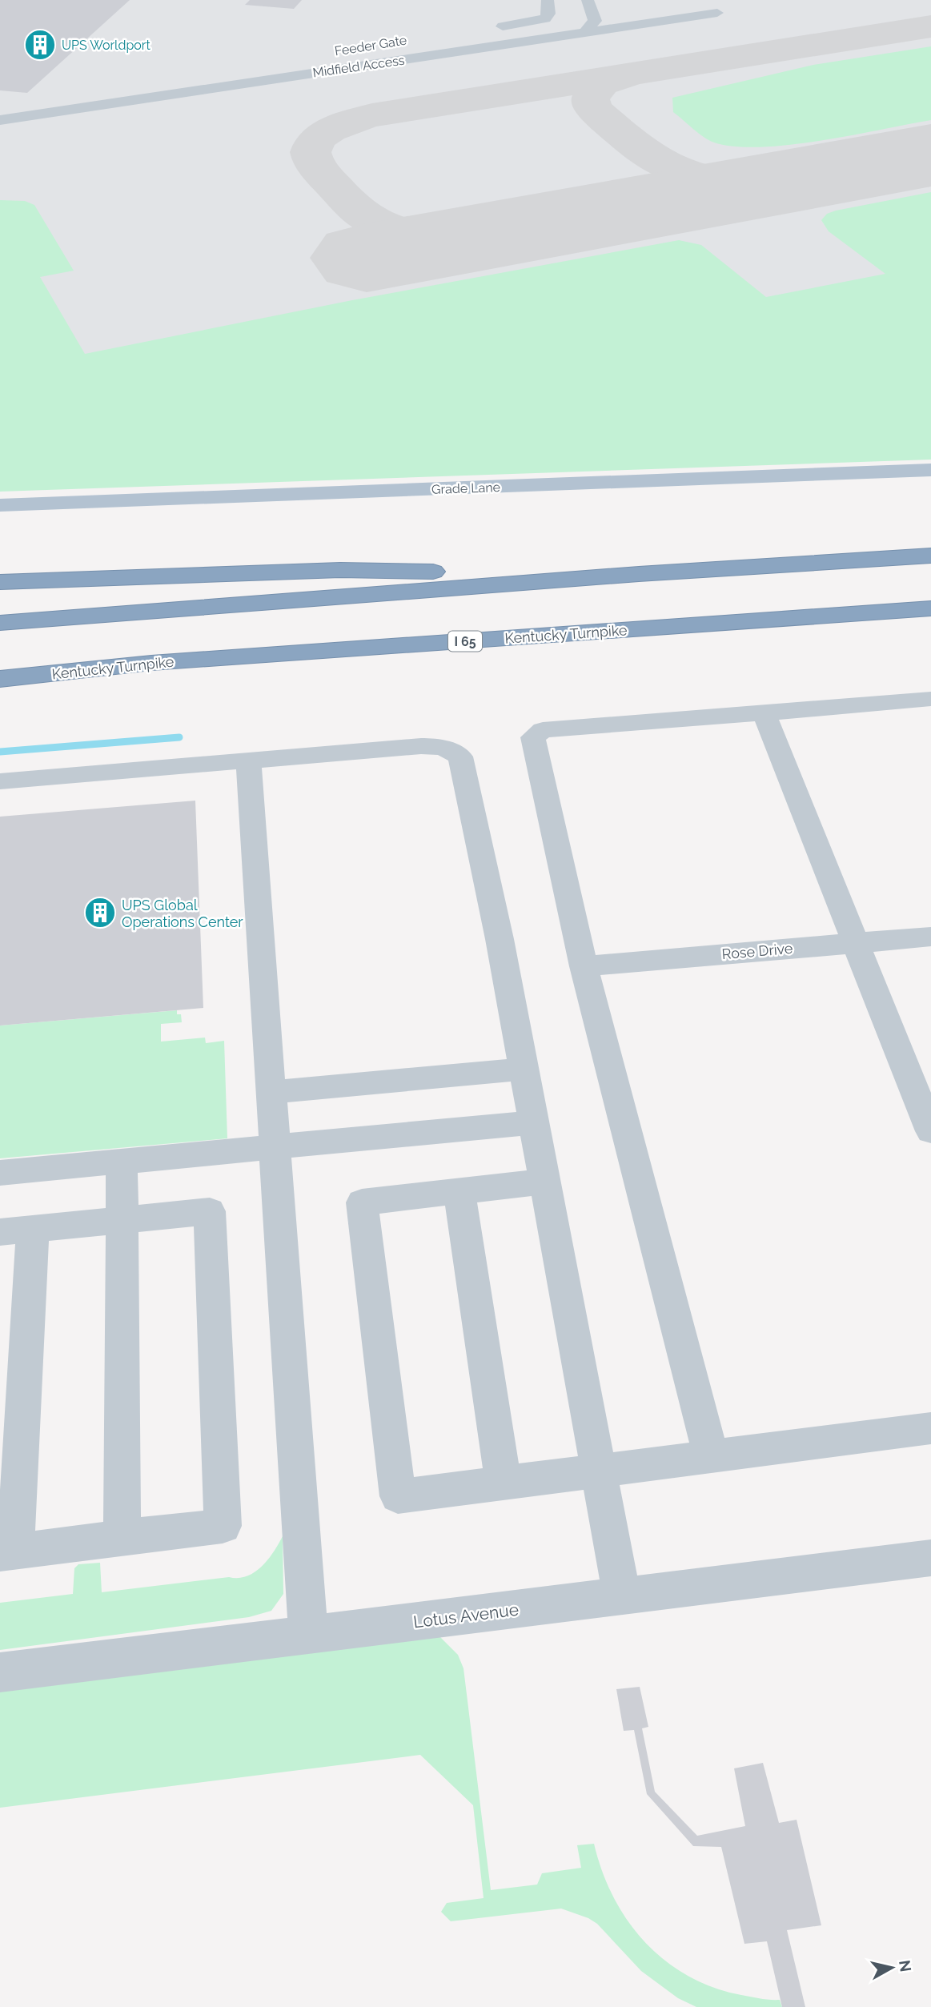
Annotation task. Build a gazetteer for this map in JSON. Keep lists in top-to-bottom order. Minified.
{"streets":{"highway":["Kentucky Turnpike","I 65"],"main road":["Grade Lane"],"street":["Midfield Access","Rose Drive","Lotus Avenue"]},"places":{"building":["UPS Worldport","UPS Global Operations Center"]},"north":"right"}
